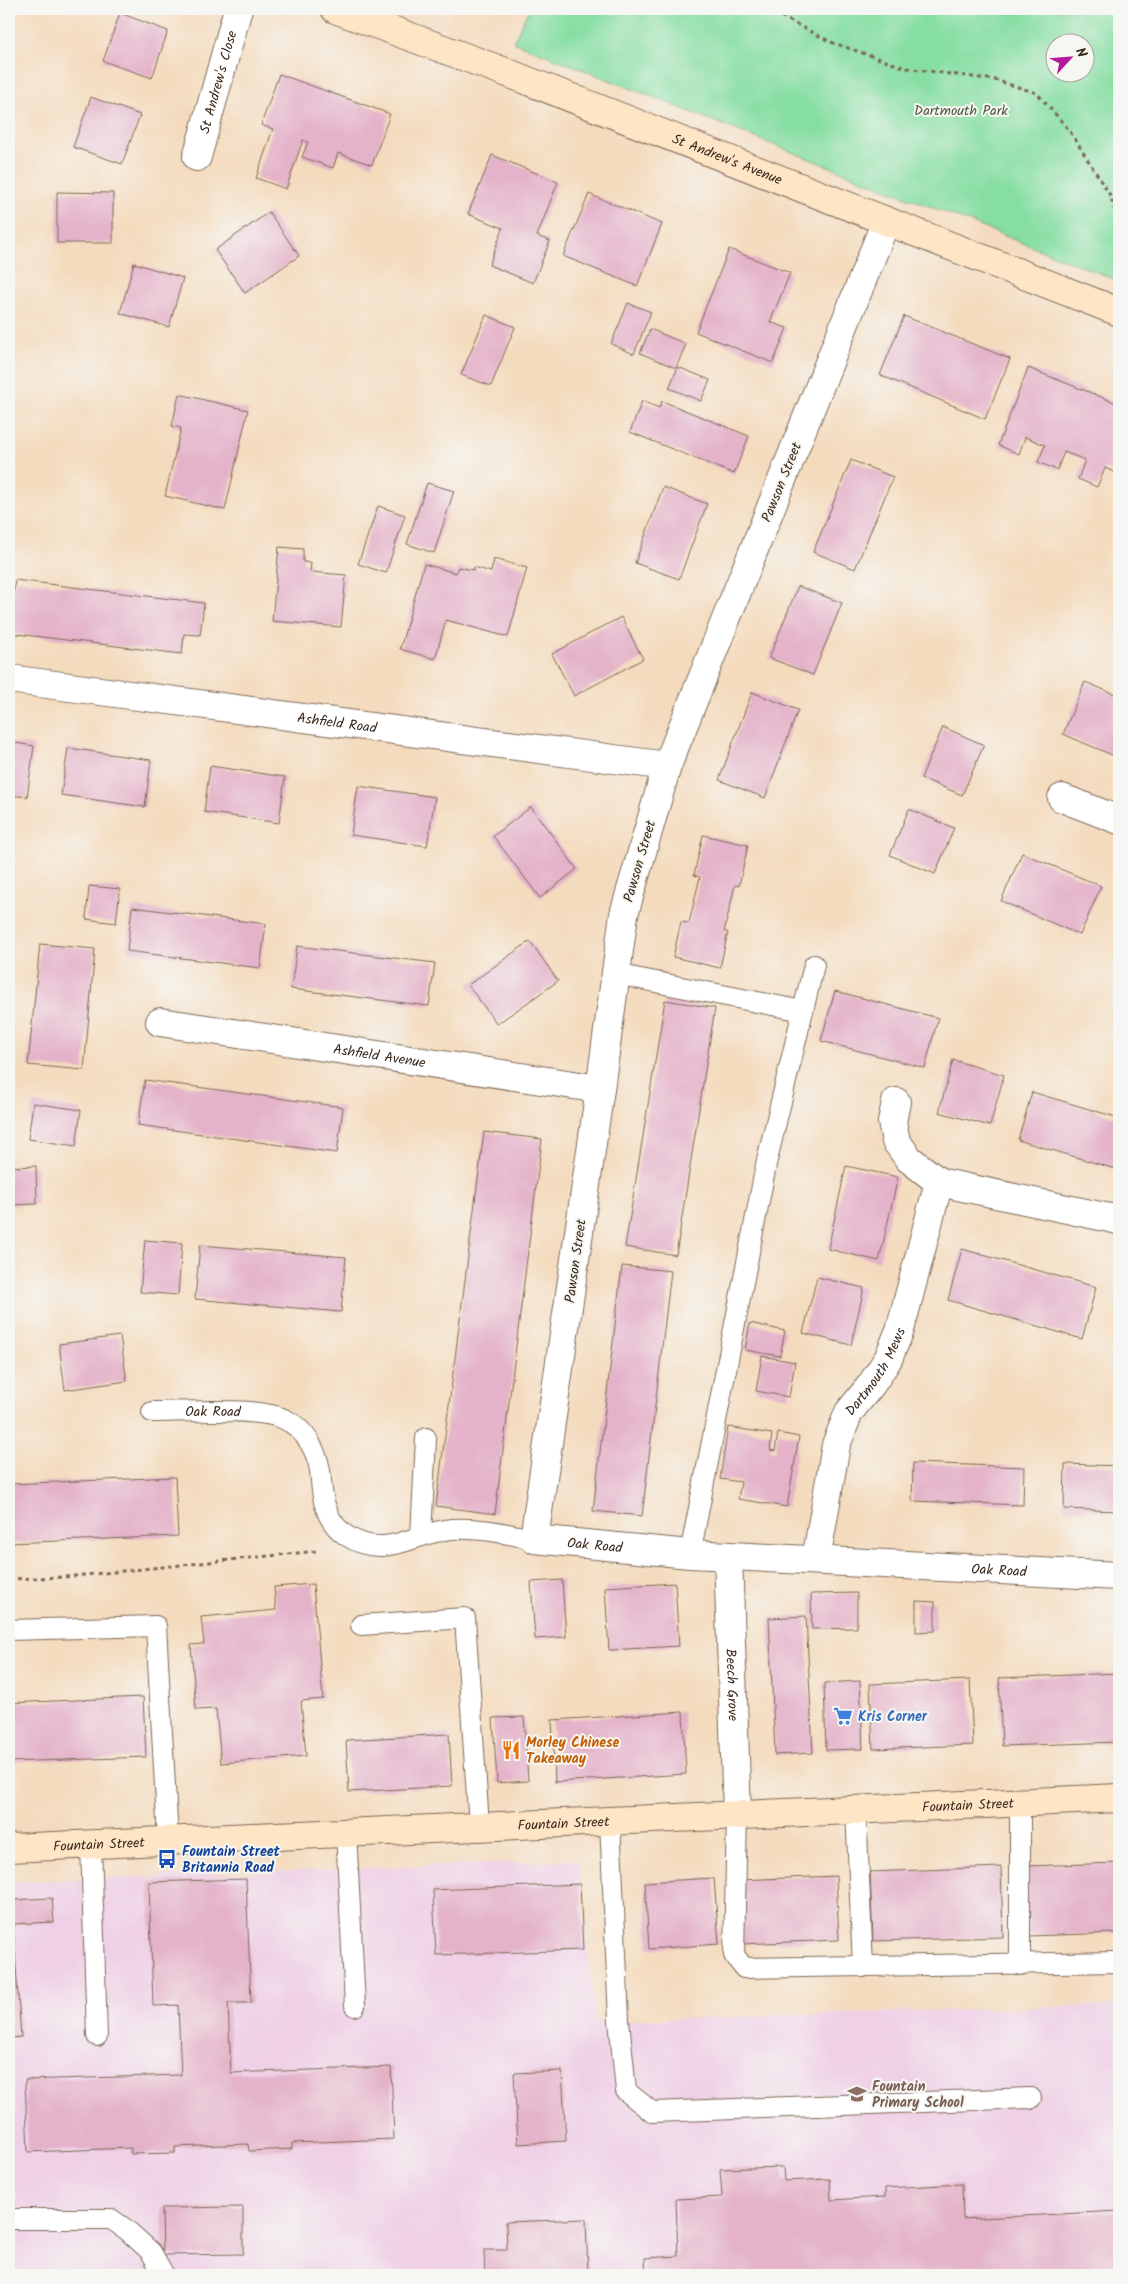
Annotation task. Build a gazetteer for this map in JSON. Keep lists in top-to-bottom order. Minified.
{"streets":{"main road":["St Andrew's Avenue","Fountain Street"],"street":["St Andrew's Close","Pawson Street","Ashfield Road","Ashfield Avenue","Dartmouth Mews","Oak Road","Beech Grove"]},"crossings":[["St Andrew's Avenue","Pawson Street"],["Pawson Street","Ashfield Road"],["Pawson Street","Ashfield Avenue"],["Pawson Street","Oak Road"],["Dartmouth Mews","Oak Road"],["Oak Road","Beech Grove"],["Beech Grove","Fountain Street"]],"parks":["Dartmouth Park"],"places":{"supermarket":["Kris Corner"],"restaurant":["Morley Chinese Takeaway"],"bus stop":["Fountain Street Britannia Road"],"school or university":["Fountain Primary School"]},"north":"top right"}
